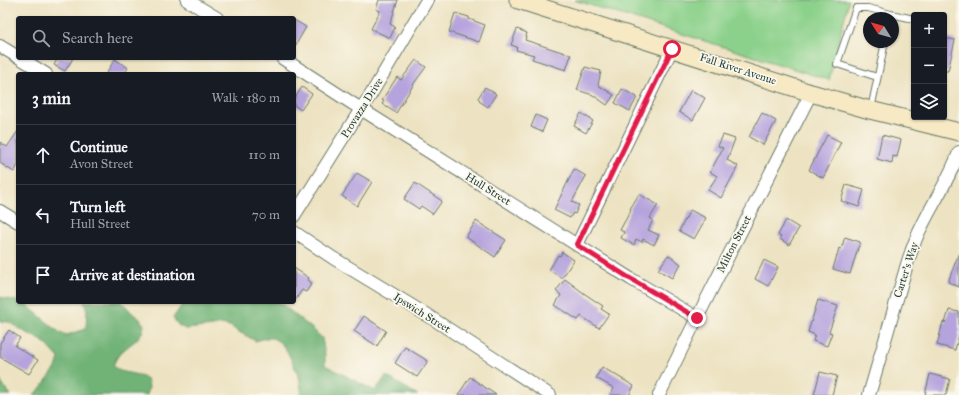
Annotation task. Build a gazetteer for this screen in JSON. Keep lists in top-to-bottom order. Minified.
{"streets":{"main road":["Fall River Avenue"],"street":["Provazza Drive","Hull Street","Milton Street","Carter's Way","Ipswich Street"]},"crossings":[["Fall River Avenue","Milton Street"],["Provazza Drive","Hull Street"],["Hull Street","Milton Street"]],"north":"top left","page":{"map_buttons":["+","−"],"search":"Search here","heading":["3 min","Walk · 180 m"],"list":[["Continue","Avon Street","110 m"],["Turn left","Hull Street","70 m"],"Arrive at destination"]}}
